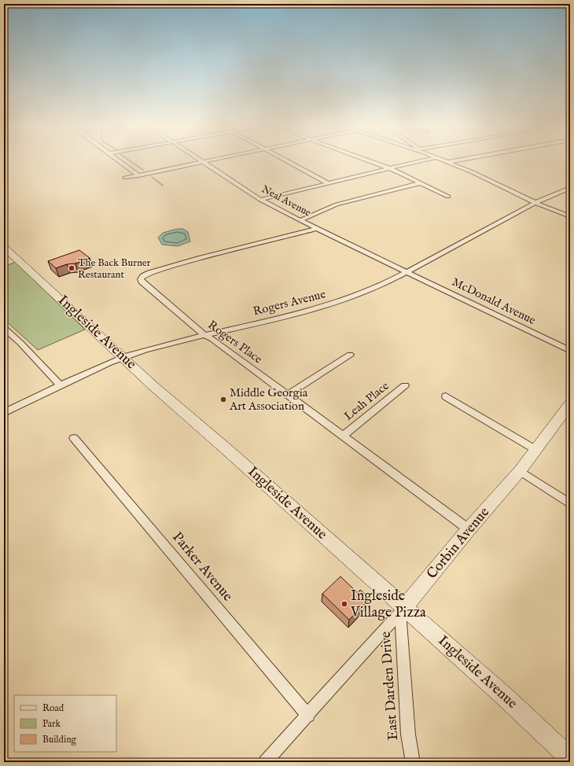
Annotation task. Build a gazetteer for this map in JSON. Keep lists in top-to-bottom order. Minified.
{"streets":{"street":["Neal Avenue","McDonald Avenue","Rogers Avenue","Ingleside Avenue","Rogers Place","Leah Place","Corbin Avenue","Parker Avenue","East Darden Drive"]},"crossings":[["Neal Avenue","McDonald Avenue"],["Neal Avenue","Rogers Avenue"],["Neal Avenue","Rogers Place"],["McDonald Avenue","Rogers Avenue"],["Rogers Avenue","Ingleside Avenue"],["Rogers Avenue","Rogers Place"],["Ingleside Avenue","Corbin Avenue"],["Ingleside Avenue","East Darden Drive"],["Rogers Place","Leah Place"],["Rogers Place","Corbin Avenue"],["Corbin Avenue","Parker Avenue"],["Corbin Avenue","East Darden Drive"]],"places":["The Back Burner Restaurant","Middle Georgia Art Association","Ingleside Village Pizza"],"legend":["Road","Park","Building"]}
